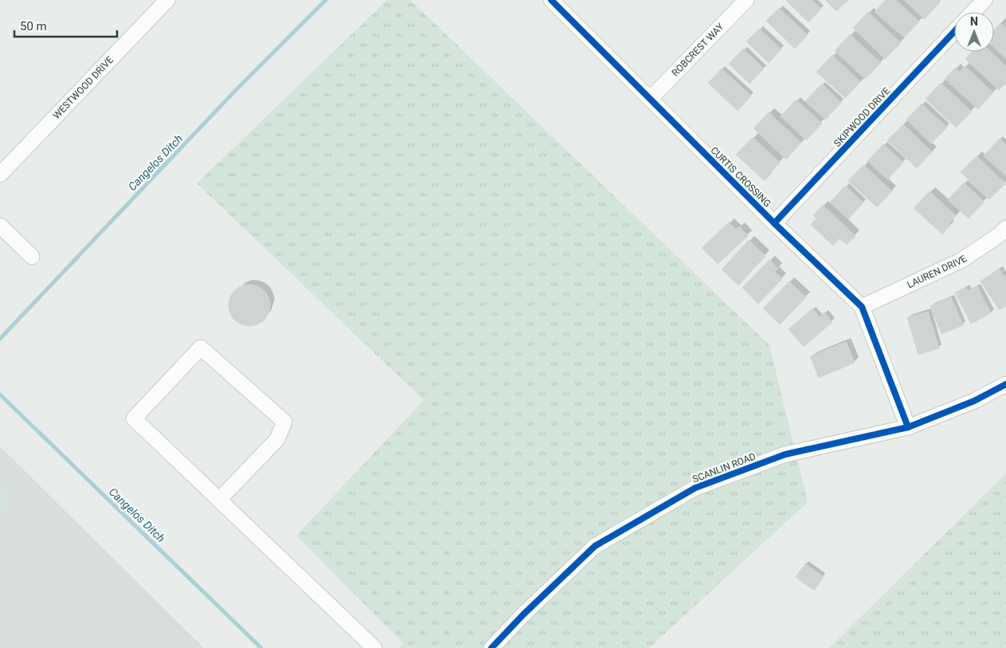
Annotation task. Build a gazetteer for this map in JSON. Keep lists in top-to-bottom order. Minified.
{"streets":{"street":["ROBCREST WAY","WESTWOOD DRIVE","SKIPWOOD DRIVE","CURTIS CROSSING","LAUREN DRIVE","SCANLIN ROAD"]},"crossings":[["ROBCREST WAY","CURTIS CROSSING"],["SKIPWOOD DRIVE","CURTIS CROSSING"],["CURTIS CROSSING","LAUREN DRIVE"],["CURTIS CROSSING","SCANLIN ROAD"]],"water":["Cangelos Ditch"],"scale_bar":"50 m","north":"top"}
